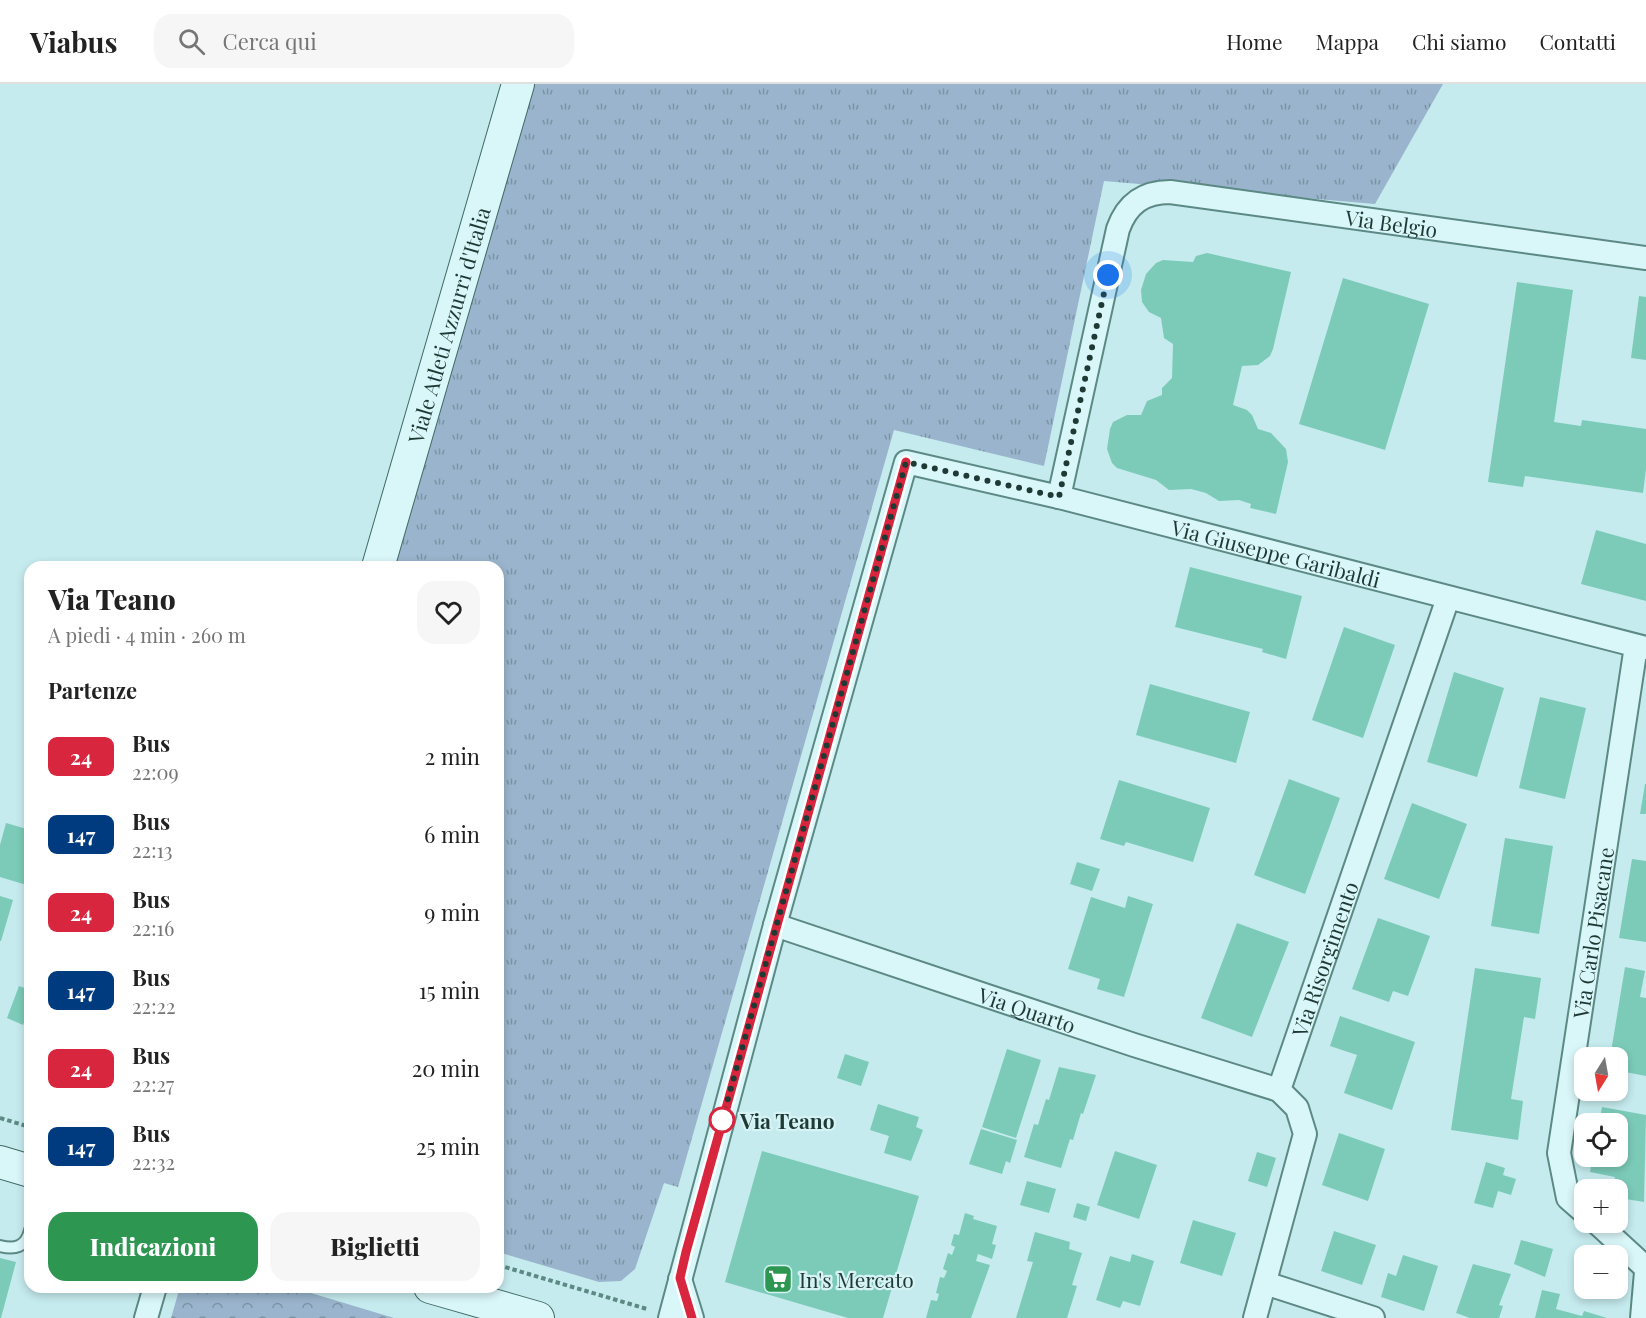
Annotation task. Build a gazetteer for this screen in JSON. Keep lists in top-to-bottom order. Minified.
{"streets":{"street":["Via Belgio","Viale Atleti Azzurri d'Italia","Via Giuseppe Garibaldi","Via Carlo Pisacane","Via Risorgimento","Via Quarto"]},"crossings":[["Via Belgio","Via Giuseppe Garibaldi"],["Via Giuseppe Garibaldi","Via Carlo Pisacane"],["Via Giuseppe Garibaldi","Via Risorgimento"],["Via Giuseppe Garibaldi","Via Quarto"],["Via Risorgimento","Via Quarto"]],"places":{"other":["Via Teano"],"supermarket":["In's Mercato"]},"lines":["bus line 24"],"north":"bottom","page":{"header":"Viabus","search":"Cerca qui","nav":["Home","Mappa","Chi siamo","Contatti"],"heading":[["Via Teano","A piedi · 4 min · 260 m"],"Partenze"],"list":[{"mark":"24","name":"Bus","note":"22:09","value":"2 min"},{"mark":"147","name":"Bus","note":"22:13","value":"6 min"},{"mark":"24","name":"Bus","note":"22:16","value":"9 min"},{"mark":"147","name":"Bus","note":"22:22","value":"15 min"},{"mark":"24","name":"Bus","note":"22:27","value":"20 min"},{"mark":"147","name":"Bus","note":"22:32","value":"25 min"}],"map_buttons":["+","−"],"buttons":["Indicazioni","Biglietti"]}}
